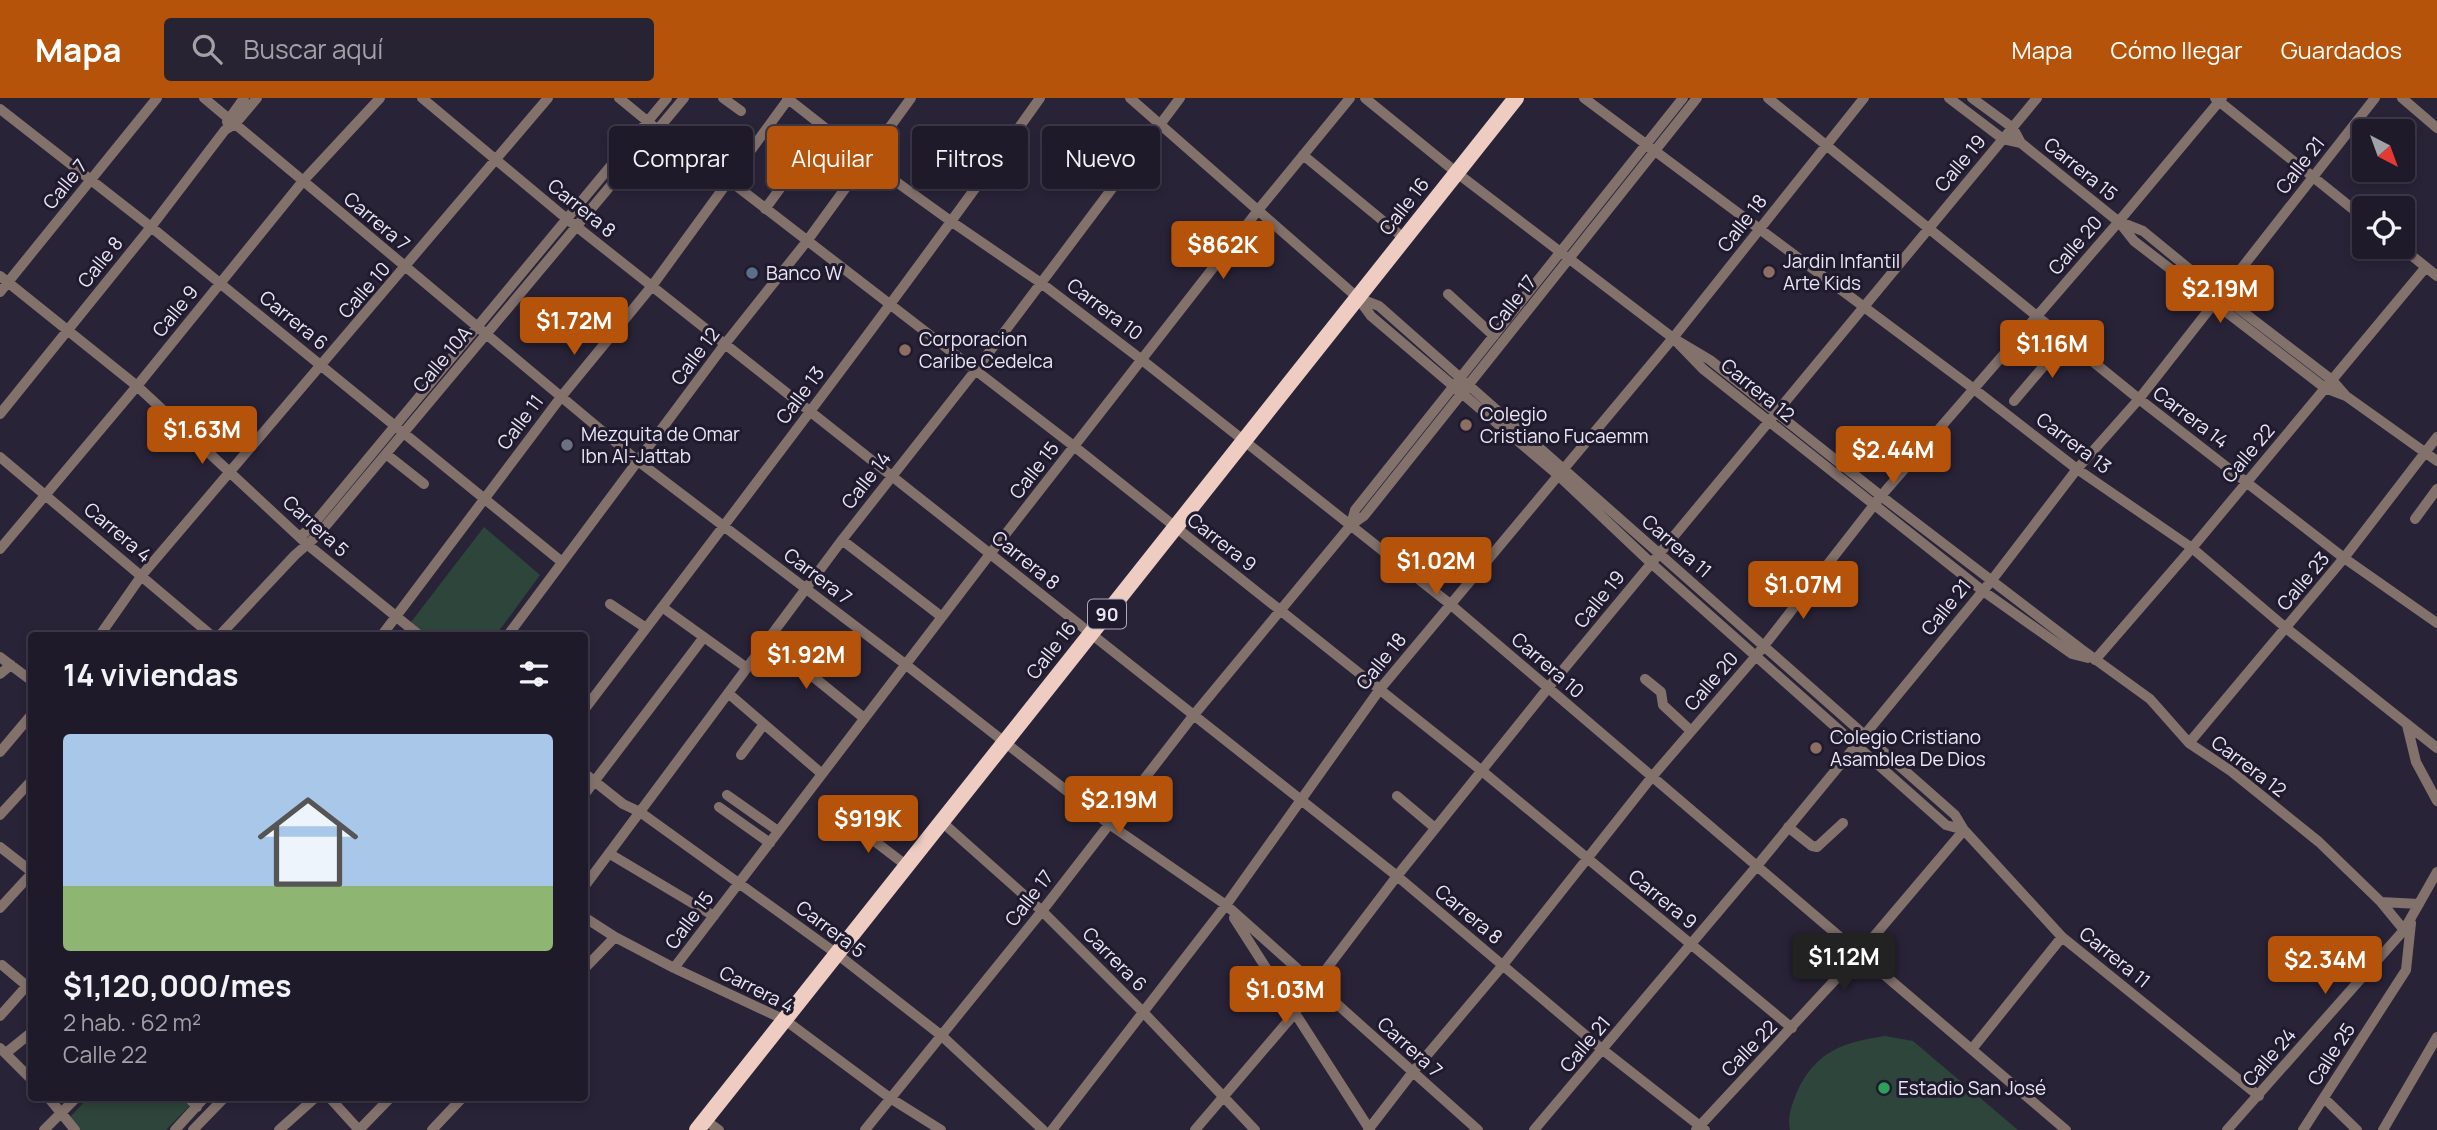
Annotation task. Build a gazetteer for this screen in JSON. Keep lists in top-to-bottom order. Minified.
{"streets":{"highway":["Calle 16","90"],"street":["Calle 19","Calle 21","Carrera 15","Calle 7","Carrera 8","Carrera 7","Calle 18","Calle 20","Calle 8","Calle 10","Calle 17","Carrera 10","Calle 9","Carrera 6","Calle 12","Calle 10A","Carrera 12","Calle 13","Carrera 14","Calle 11","Carrera 13","Calle 22","Calle 15","Calle 14","Carrera 5","Carrera 4","Carrera 9","Carrera 11","Calle 23","Calle 25","Calle 24"]},"crossings":[["Calle 19","Carrera 15"],["Calle 19","Carrera 8"],["Calle 19","Carrera 7"],["Calle 19","Carrera 10"],["Calle 19","Carrera 6"],["Calle 19","Carrera 12"],["Calle 19","Carrera 14"],["Calle 19","Carrera 13"],["Calle 19","Carrera 9"],["Calle 19","Carrera 11"],["Calle 21","Carrera 15"],["Calle 21","Carrera 8"],["Calle 21","Carrera 10"],["Calle 21","Carrera 12"],["Calle 21","Carrera 14"],["Calle 21","Carrera 13"],["Calle 21","Carrera 9"],["Calle 21","Carrera 11"],["Carrera 15","Calle 20"],["Carrera 15","Calle 22"],["Carrera 15","Calle 23"],["Calle 7","Carrera 6"],["Calle 7","Carrera 5"],["Calle 16","Carrera 8"],["Calle 16","Carrera 7"],["Calle 16","Carrera 10"],["Calle 16","Carrera 6"],["Calle 16","Carrera 12"],["Calle 16","Carrera 5"],["Calle 16","Carrera 4"],["Calle 16","Carrera 9"],["Calle 16","Carrera 11"],["Carrera 8","Calle 18"],["Carrera 8","Calle 20"],["Carrera 8","Calle 10"],["Carrera 8","Calle 17"],["Carrera 8","Calle 12"],["Carrera 8","Calle 10A"],["Carrera 8","Calle 13"],["Carrera 8","Calle 11"],["Carrera 8","Calle 22"],["Carrera 8","Calle 15"],["Carrera 8","Calle 14"],["Carrera 7","Calle 18"],["Carrera 7","Calle 20"],["Carrera 7","Calle 8"],["Carrera 7","Calle 10"],["Carrera 7","Calle 17"],["Carrera 7","Calle 9"],["Carrera 7","Calle 12"],["Carrera 7","Calle 10A"],["Carrera 7","Calle 13"],["Carrera 7","Calle 11"],["Carrera 7","Calle 15"],["Carrera 7","Calle 14"],["Calle 18","Carrera 10"],["Calle 18","Carrera 6"],["Calle 18","Carrera 12"],["Calle 18","Carrera 14"],["Calle 18","Carrera 13"],["Calle 18","Carrera 9"],["Calle 18","Carrera 11"],["Calle 20","Carrera 10"],["Calle 20","Carrera 12"],["Calle 20","Carrera 14"],["Calle 20","Carrera 13"],["Calle 20","Carrera 9"],["Calle 20","Carrera 11"],["Calle 8","Carrera 6"],["Calle 8","Carrera 5"],["Calle 10","Carrera 6"],["Calle 10","Carrera 5"],["Calle 10","Carrera 4"],["Calle 17","Carrera 10"],["Calle 17","Carrera 6"],["Calle 17","Carrera 12"],["Calle 17","Carrera 13"],["Calle 17","Carrera 5"],["Calle 17","Carrera 4"],["Calle 17","Carrera 9"],["Calle 17","Carrera 11"],["Carrera 10","Calle 13"],["Carrera 10","Calle 11"],["Carrera 10","Calle 22"],["Carrera 10","Calle 15"],["Carrera 10","Calle 14"],["Calle 9","Carrera 6"],["Calle 9","Carrera 5"],["Calle 9","Carrera 4"],["Carrera 6","Calle 12"],["Carrera 6","Calle 10A"],["Carrera 6","Calle 11"],["Calle 12","Carrera 9"],["Calle 10A","Carrera 5"],["Calle 10A","Carrera 9"],["Carrera 12","Calle 22"],["Carrera 12","Calle 23"],["Carrera 12","Calle 24"],["Calle 13","Carrera 9"],["Carrera 14","Calle 22"],["Carrera 14","Calle 23"],["Calle 11","Carrera 5"],["Carrera 13","Calle 22"],["Carrera 13","Calle 23"],["Calle 22","Carrera 9"],["Calle 22","Carrera 11"],["Calle 15","Carrera 5"],["Calle 15","Carrera 4"],["Calle 15","Carrera 9"],["Calle 15","Carrera 11"],["Calle 14","Carrera 5"],["Calle 14","Carrera 9"],["Calle 14","Carrera 11"],["Carrera 11","Calle 24"],["Calle 25","Calle 24"]],"places":["Jardin Infantil Arte Kids","Banco W","Corporacion Caribe Cedelca","Colegio Cristiano Fucaemm","Mezquita de Omar Ibn Al-Jattab","Colegio Cristiano Asamblea De Dios","Estadio San José"],"north":"bottom right","page":{"header":"Mapa","search":"Buscar aquí","nav":["Mapa","Cómo llegar","Guardados"],"chip":["Comprar","Alquilar","Filtros","Nuevo"],"price":["$862K","$2.19M","$1.72M","$1.16M","$1.63M","$2.44M","$1.02M","$1.07M","$1.92M","$2.19M","$919K","$1.12M","$2.34M","$1.03M"],"heading":"14 viviendas","list":[{"name":"$1,120,000/mes","note":"2 hab. · 62 m² · Calle 22"}]}}
